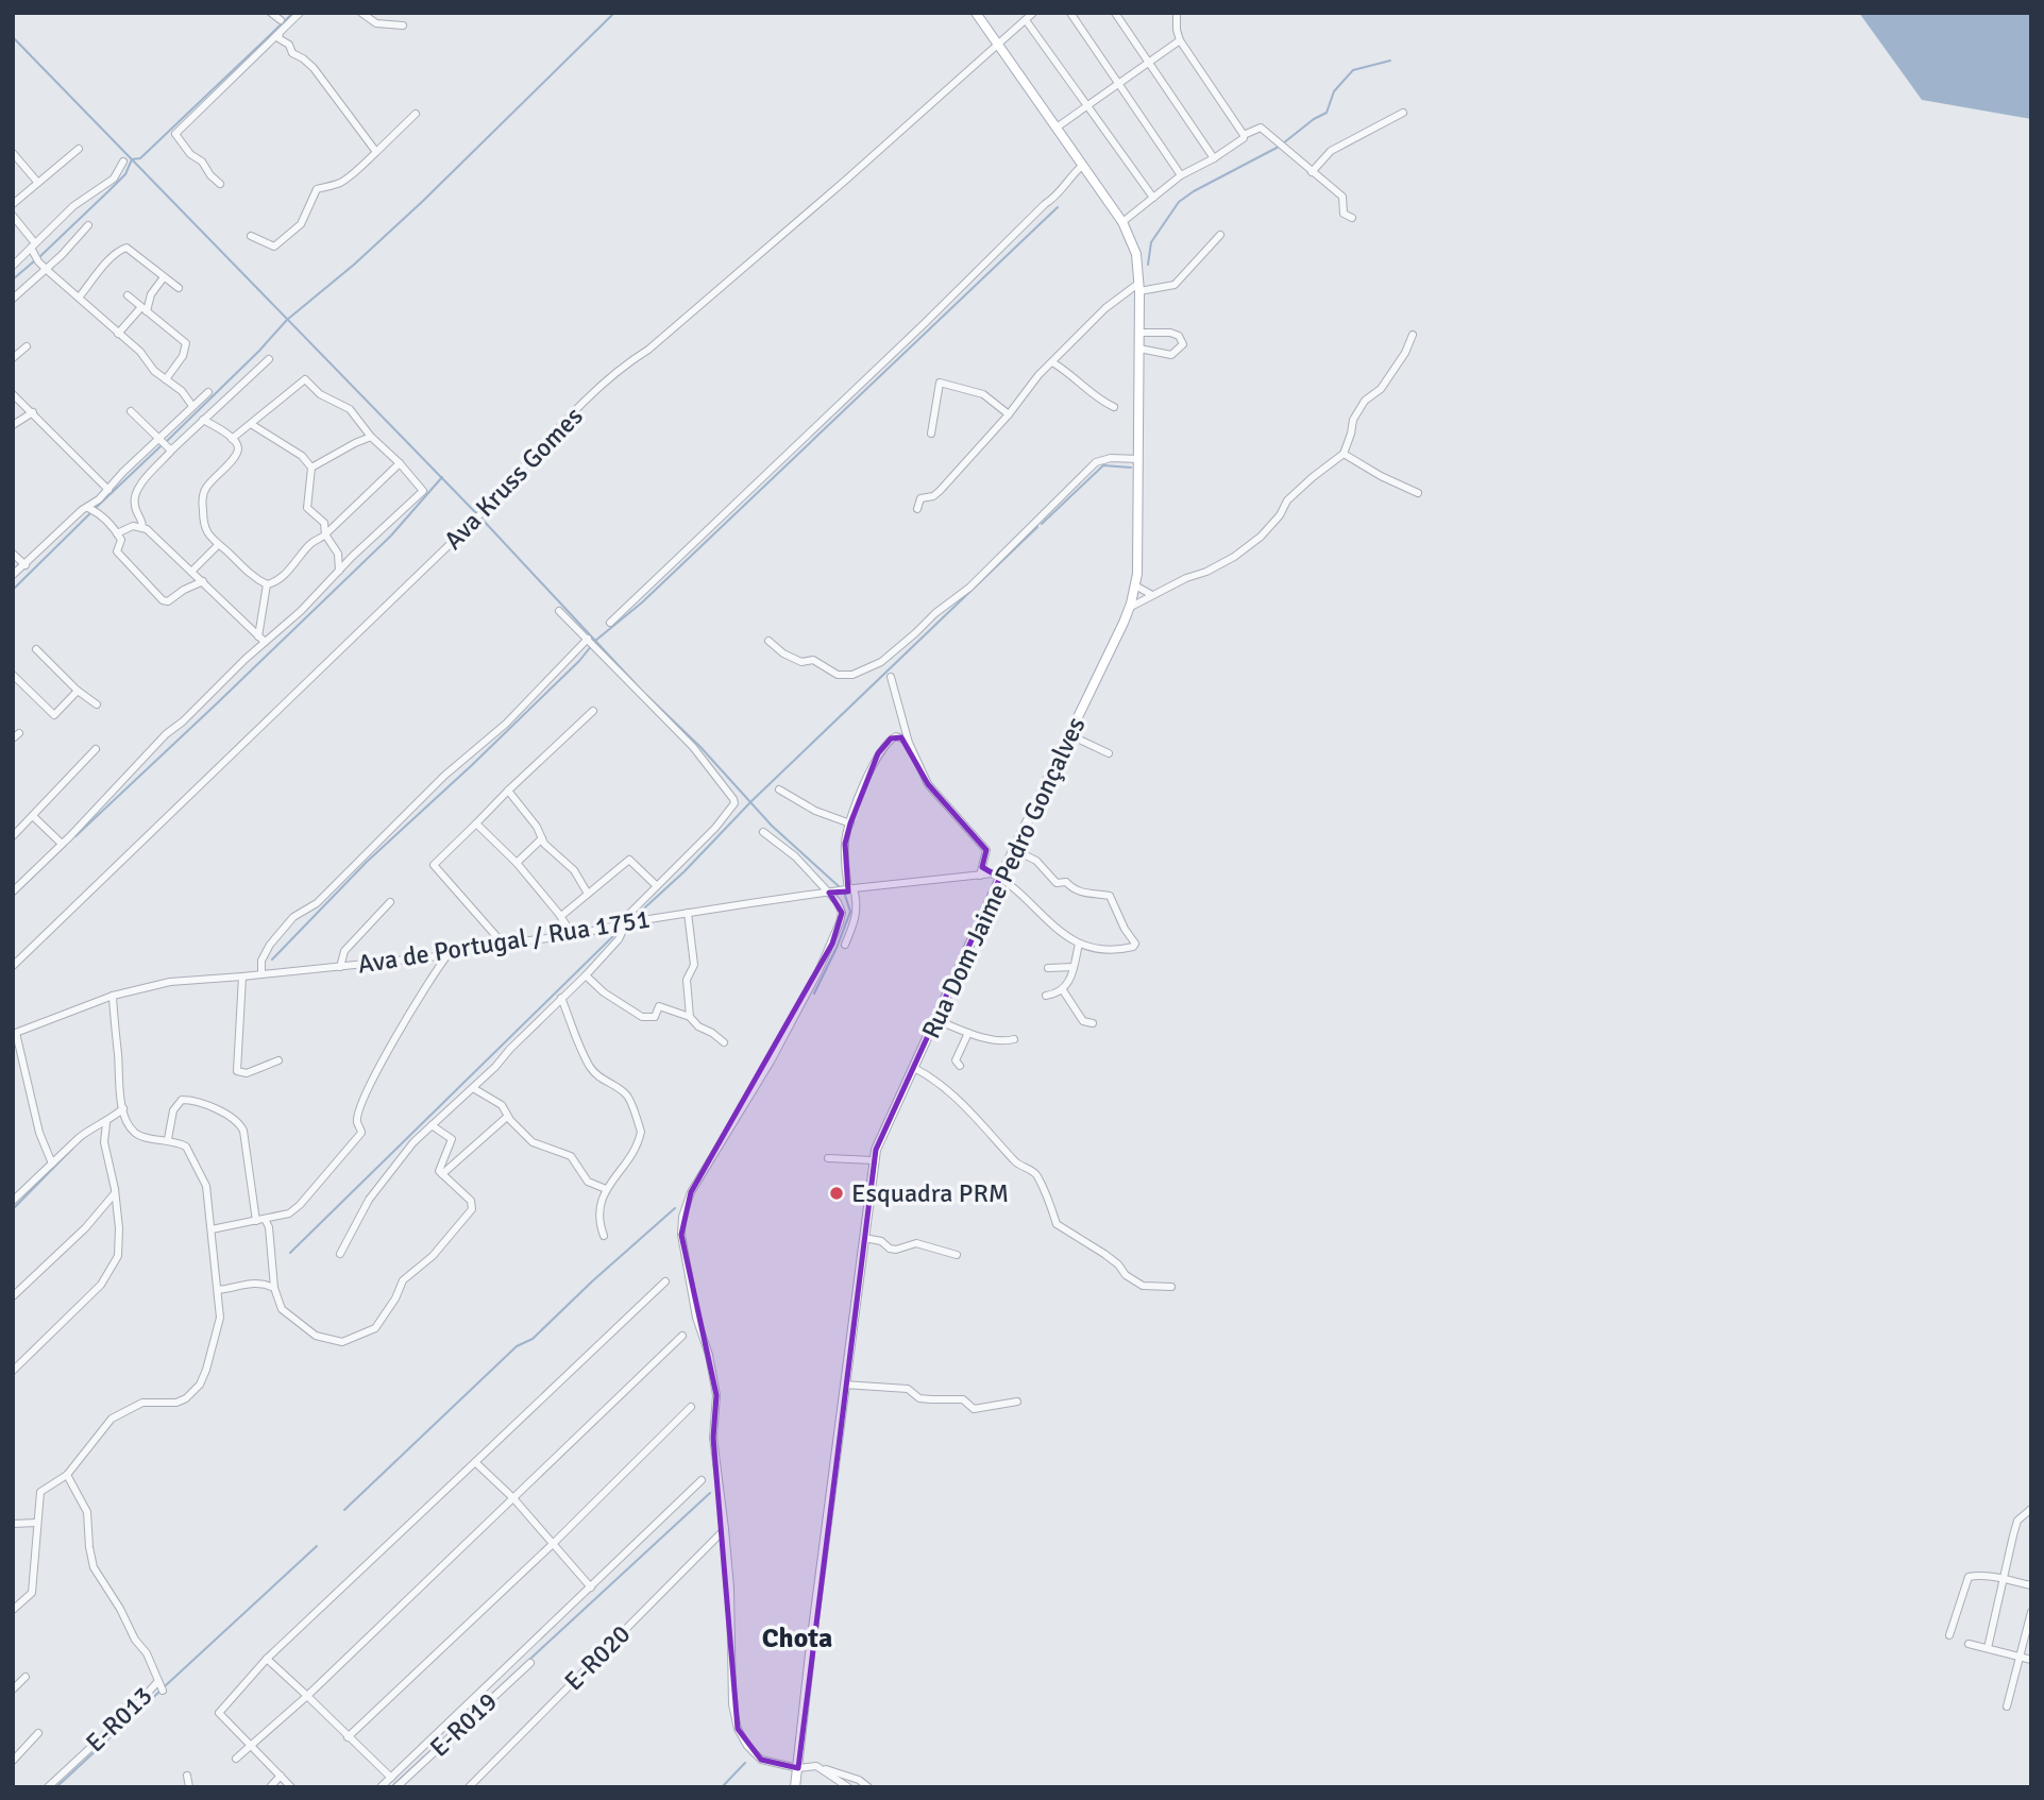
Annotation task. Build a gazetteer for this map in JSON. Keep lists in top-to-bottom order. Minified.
{"streets":{"main road":["Rua Dom Jaime Pedro Gonçalves"],"street":["Ava Kruss Gomes","Ava de Portugal / Rua 1751","E-R020","E-R013","E-R019"]},"crossings":[["Ava Kruss Gomes","Rua Dom Jaime Pedro Gonçalves"],["Rua Dom Jaime Pedro Gonçalves","Ava de Portugal / Rua 1751"]],"districts":["Chota"],"places":["Esquadra PRM"]}
